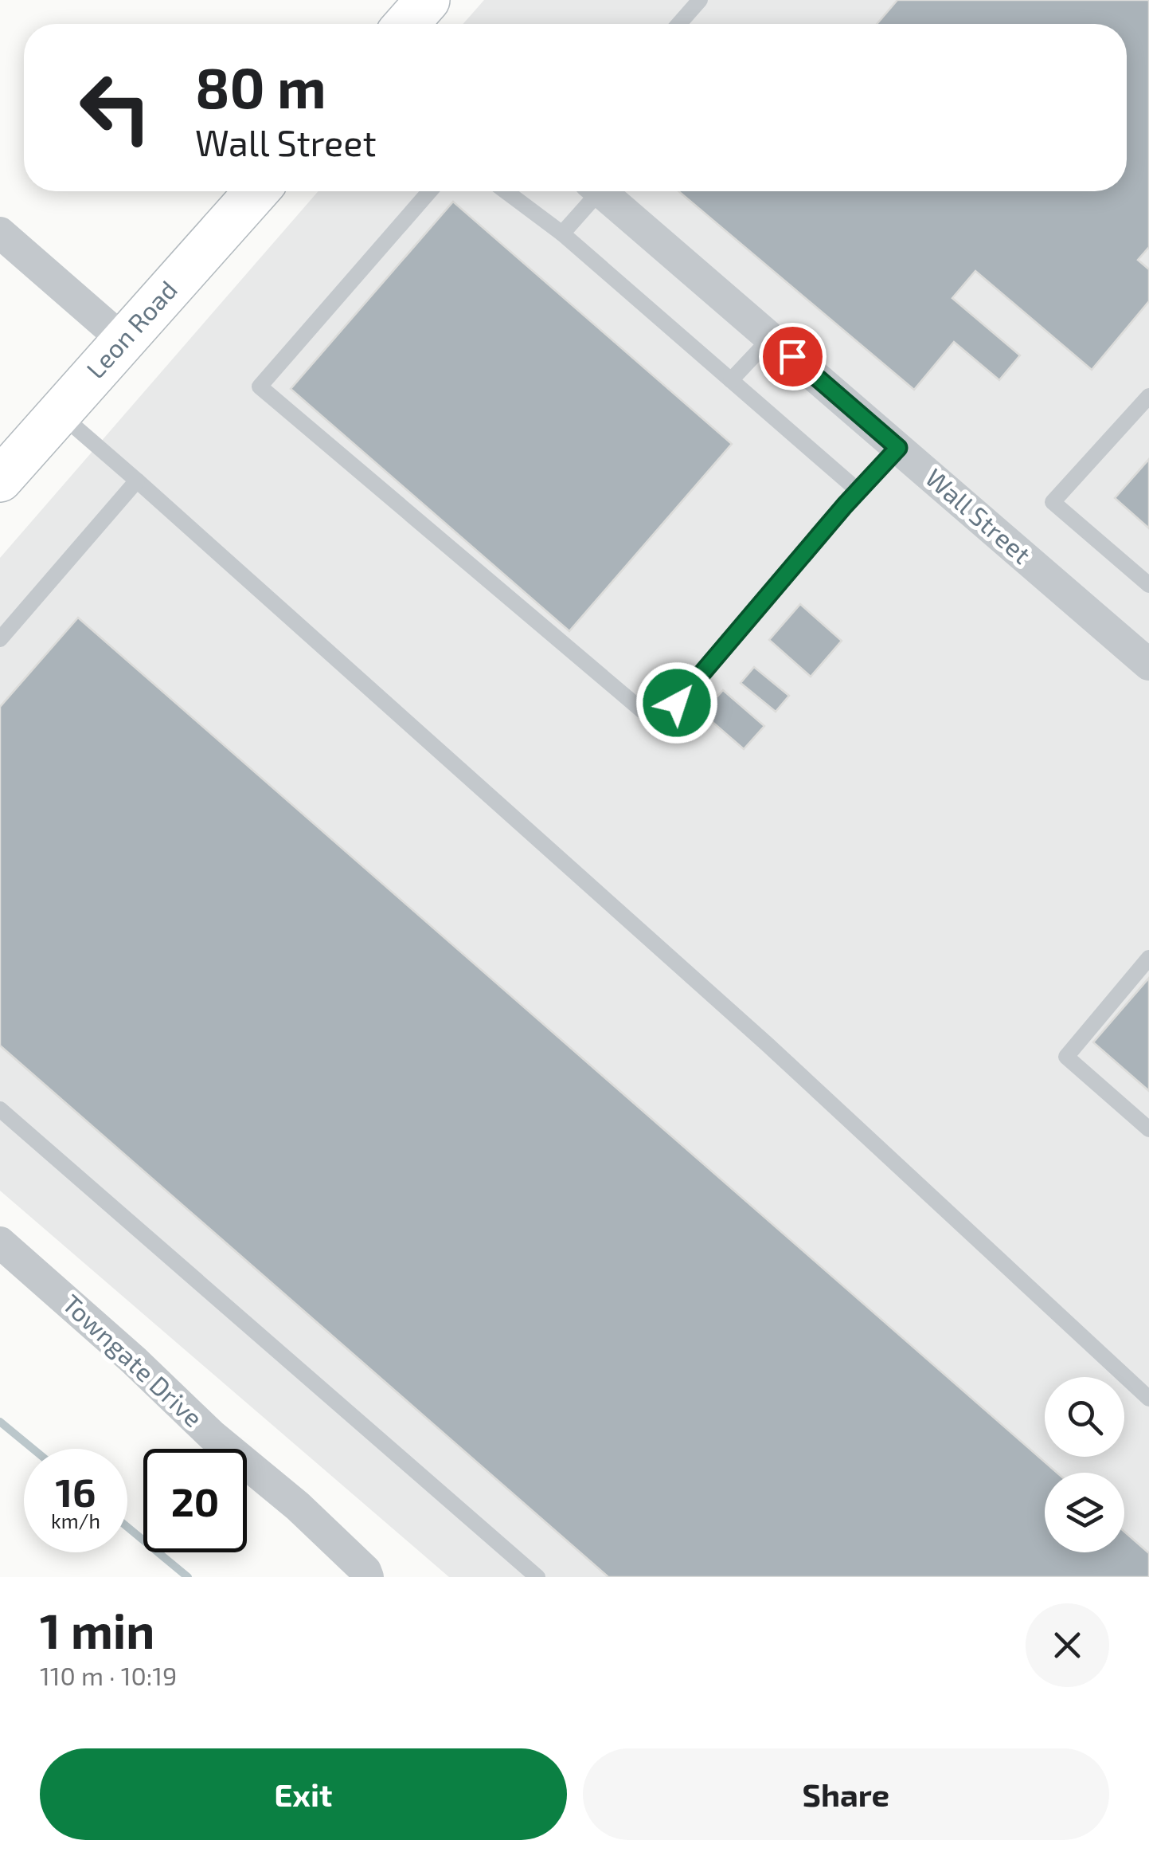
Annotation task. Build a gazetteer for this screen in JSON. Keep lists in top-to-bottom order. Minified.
{"streets":{"street":["Leon Road","Wall Street","Towngate Drive"]},"page":{"turn":["80 m","Wall Street"],"speed":"16 km/h","limit":"20","heading":["1 min","110 m · 10:19"],"buttons":["Exit","Share"]}}
